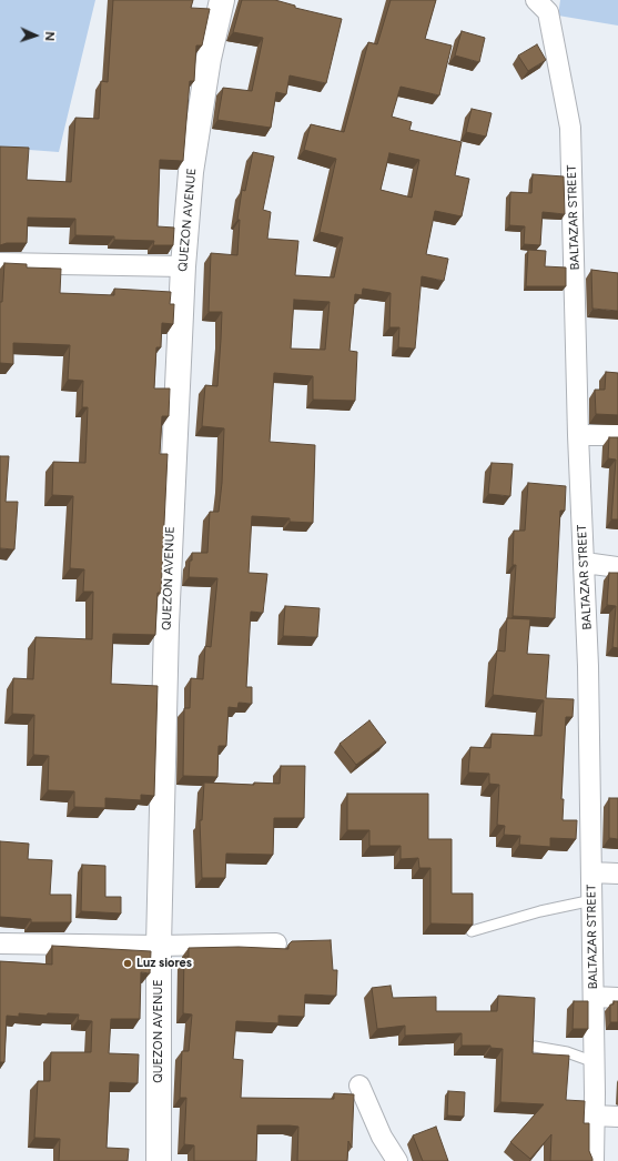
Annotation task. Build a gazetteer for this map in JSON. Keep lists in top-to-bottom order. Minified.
{"streets":{"street":["BALTAZAR STREET","QUEZON AVENUE"]},"places":["Luz siores"],"north":"right"}
